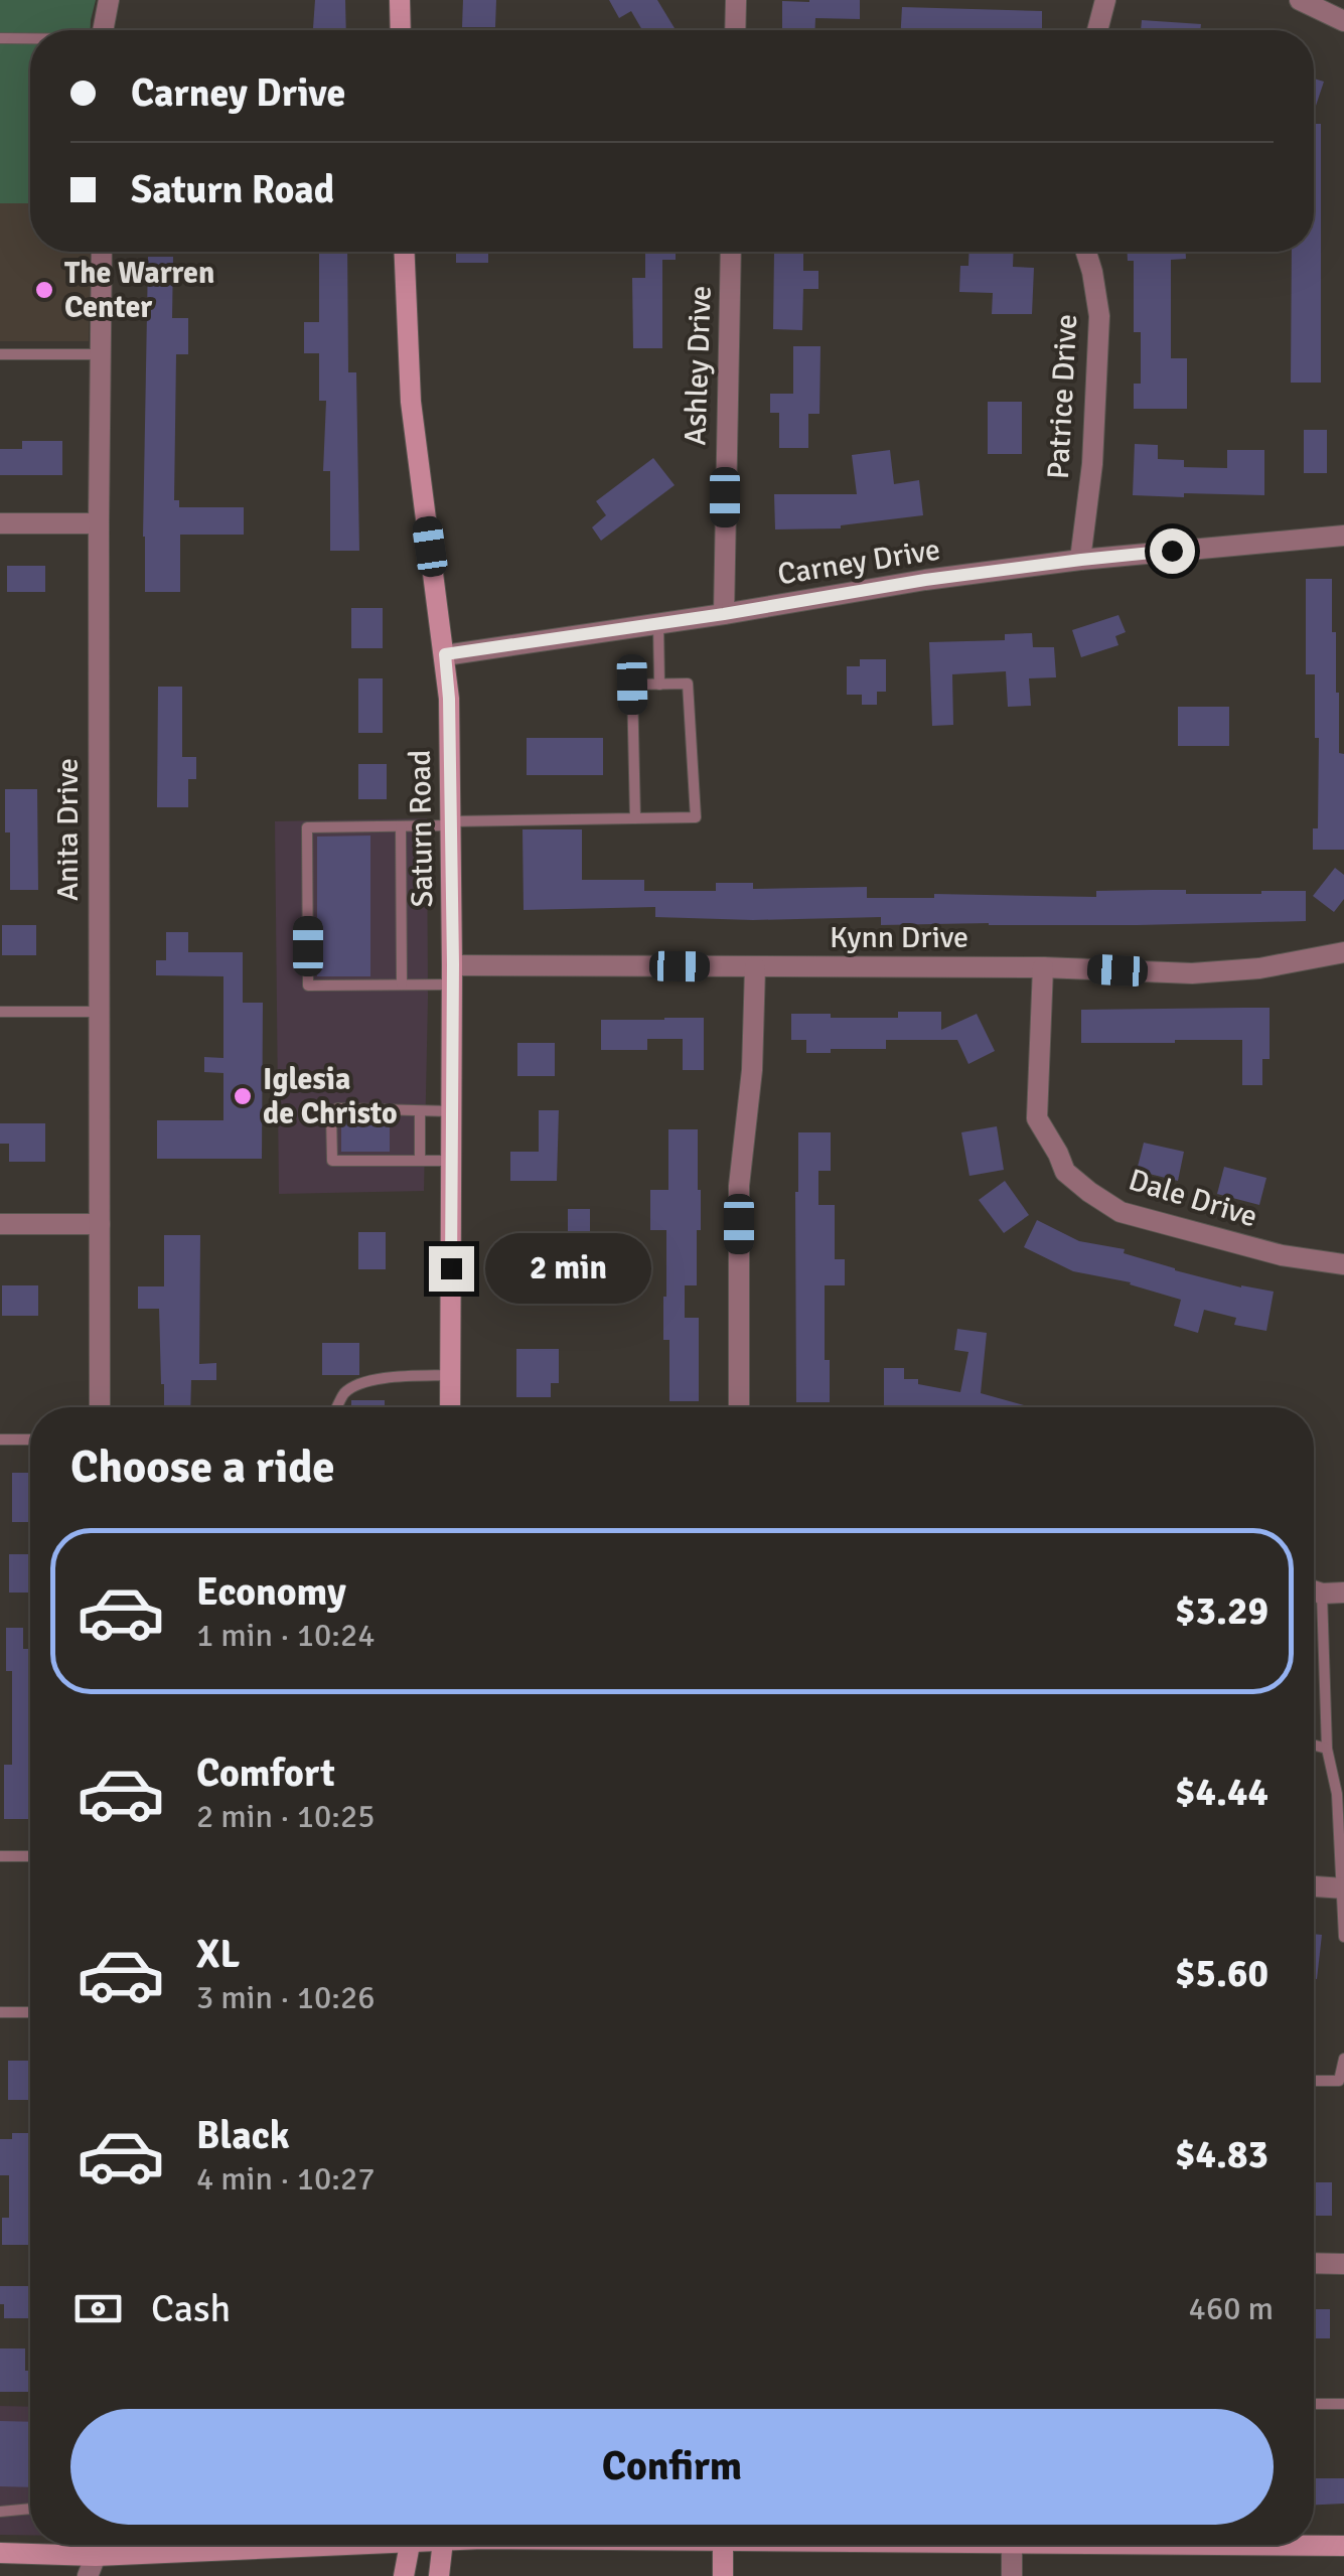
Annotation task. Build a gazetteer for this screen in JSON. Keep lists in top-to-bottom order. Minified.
{"streets":{"main road":["Saturn Road"],"street":["Ashley Drive","Patrice Drive","Carney Drive","Anita Drive","Kynn Drive","Dale Drive"]},"crossings":[["Ashley Drive","Carney Drive"],["Patrice Drive","Carney Drive"],["Carney Drive","Saturn Road"],["Saturn Road","Kynn Drive"],["Kynn Drive","Dale Drive"]],"places":["The Warren Center","Iglesia de Christo"],"page":{"banner":["Carney Drive","Saturn Road"],"bubble":"2 min","heading":"Choose a ride","list":[{"name":"Economy","note":"1 min · 10:24","value":"$3.29"},{"name":"Comfort","note":"2 min · 10:25","value":"$4.44"},{"name":"XL","note":"3 min · 10:26","value":"$5.60"},{"name":"Black","note":"4 min · 10:27","value":"$4.83"}],"pay":["Cash","460 m"],"buttons":"Confirm"}}
